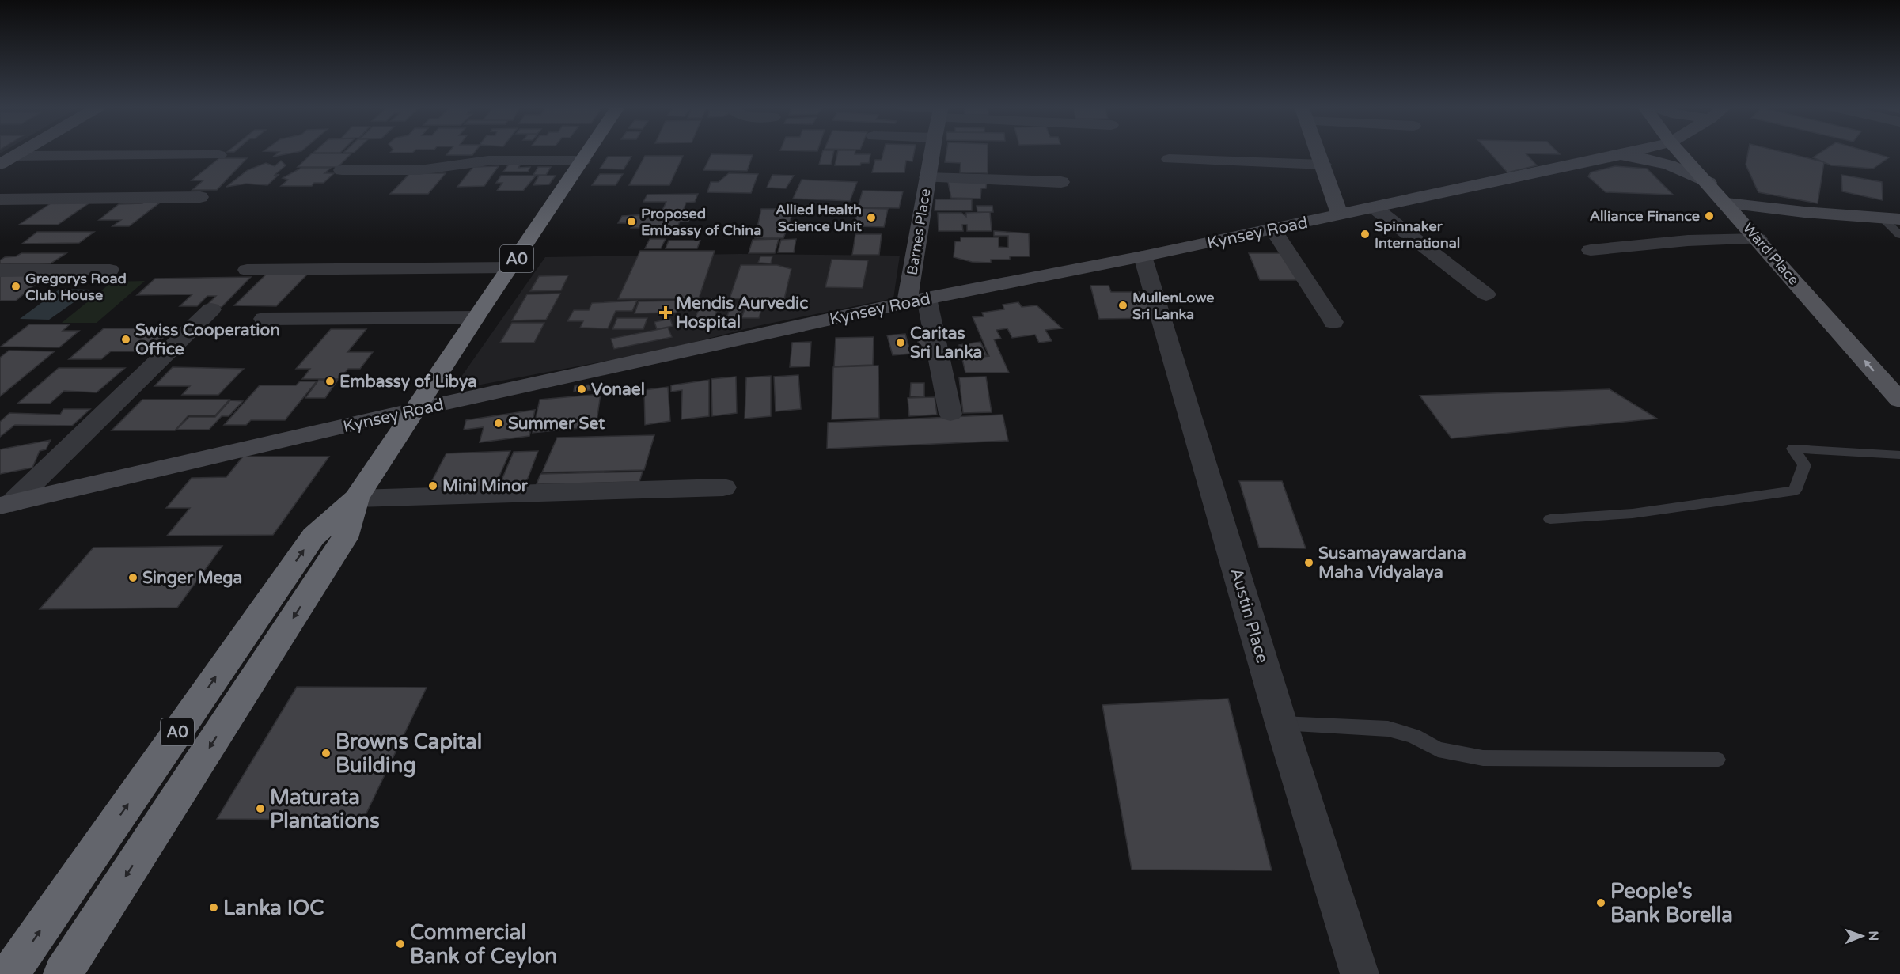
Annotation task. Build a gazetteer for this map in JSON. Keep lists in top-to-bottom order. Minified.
{"streets":{"highway":["A0"],"main road":["Ward Place"],"street":["Barnes Place","Kynsey Road","Austin Place"]},"crossings":[["Barnes Place","Kynsey Road"],["Kynsey Road","A0"],["Kynsey Road","Austin Place"]],"one_way":["Ward Place"],"places":{"other":["Alliance Finance","Allied Health Science Unit","Proposed Embassy of China","Spinnaker International","Gregorys Road Club House","MullenLowe Sri Lanka","Swiss Cooperation Office","Caritas Sri Lanka","Embassy of Libya","Vonael","Summer Set","Mini Minor","Susamayawardana Maha Vidyalaya","Singer Mega","Browns Capital Building","Maturata Plantations","People's Bank Borella","Lanka IOC","Commercial Bank of Ceylon"],"health":["Mendis Aurvedic Hospital"]},"north":"right"}
